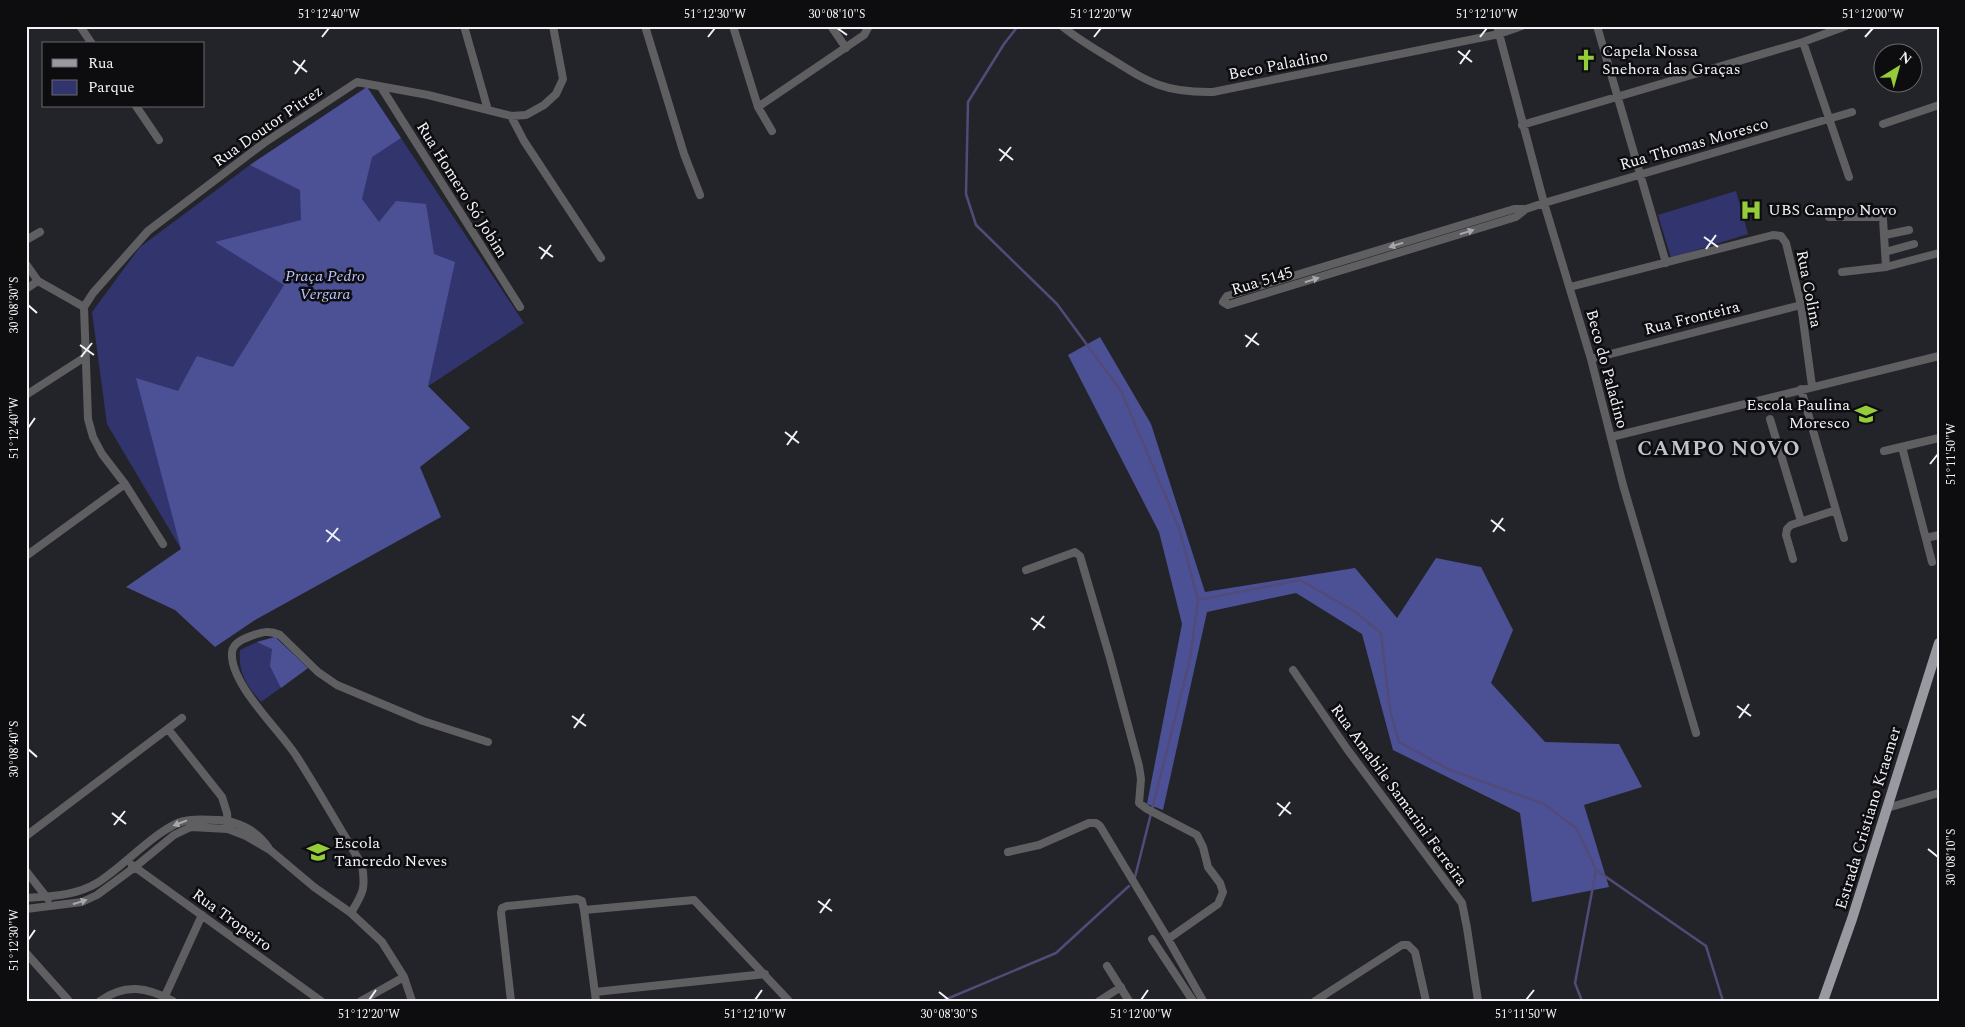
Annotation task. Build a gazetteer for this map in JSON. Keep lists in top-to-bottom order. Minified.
{"streets":{"main road":["Estrada Cristiano Kraemer"],"street":["Beco Paladino","Rua Doutor Pitrez","Rua Thomas Moresco","Rua Homero Só Jobim","Rua 5145","Rua Colina","Rua Fronteira","Beco do Paladino","Rua Amabile Samarini Ferreira","Rua Tropeiro"]},"crossings":[["Beco Paladino","Beco do Paladino"],["Rua Doutor Pitrez","Rua Homero Só Jobim"],["Rua Thomas Moresco","Rua 5145"],["Rua Thomas Moresco","Beco do Paladino"],["Rua 5145","Beco do Paladino"],["Rua Colina","Rua Fronteira"],["Rua Colina","Beco do Paladino"],["Rua Fronteira","Beco do Paladino"]],"districts":["CAMPO NOVO"],"parks":["Praça Pedro Vergara"],"places":{"church":["Capela Nossa Snehora das Graças"],"hospital":["UBS Campo Novo"],"school or university":["Escola Paulina Moresco","Escola Tancredo Neves"]},"legend":["Rua","Parque"],"north":"top right","coordinates":["51°12'40\"W","51°12'30\"W","30°08'10\"S","51°12'20\"W","51°12'10\"W","51°12'00\"W","30°08'30\"S","51°11'50\"W","30°08'40\"S"]}
